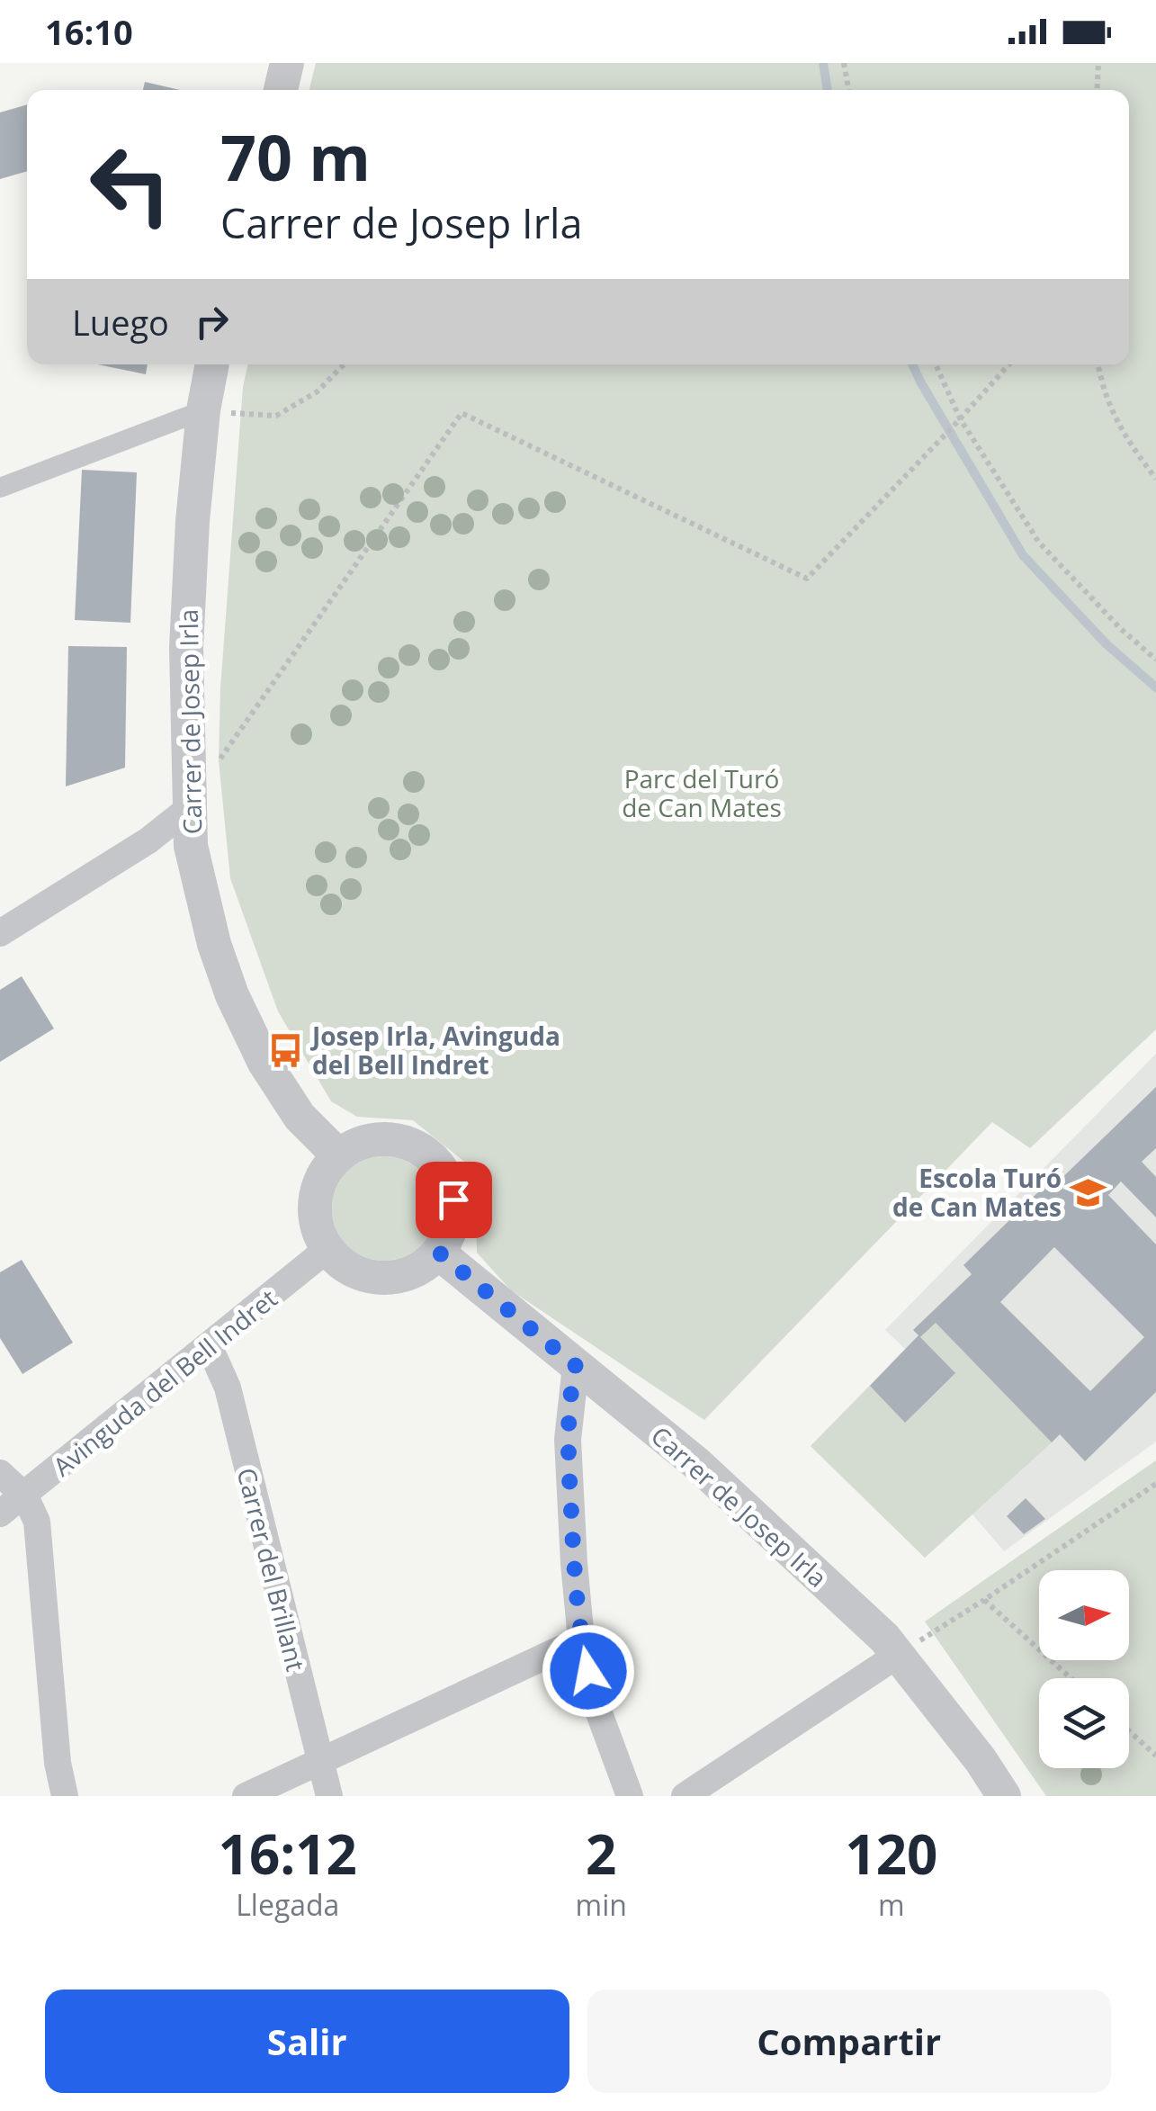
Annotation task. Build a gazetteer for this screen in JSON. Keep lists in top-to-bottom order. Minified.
{"streets":{"street":["Carrer de Josep Irla","Avinguda del Bell Indret","Carrer del Brillant"]},"crossings":[["Carrer de Josep Irla","Avinguda del Bell Indret"],["Avinguda del Bell Indret","Carrer del Brillant"]],"parks":["Parc del Turó de Can Mates"],"places":{"bus stop":["Josep Irla, Avinguda del Bell Indret"],"school or university":["Escola Turó de Can Mates"]},"north":"right","page":{"status":"16:10","turn":["70 m","Carrer de Josep Irla"],"then":"Luego","eta":["16:12","Llegada","2","min","120","m"],"buttons":["Salir","Compartir"]}}
